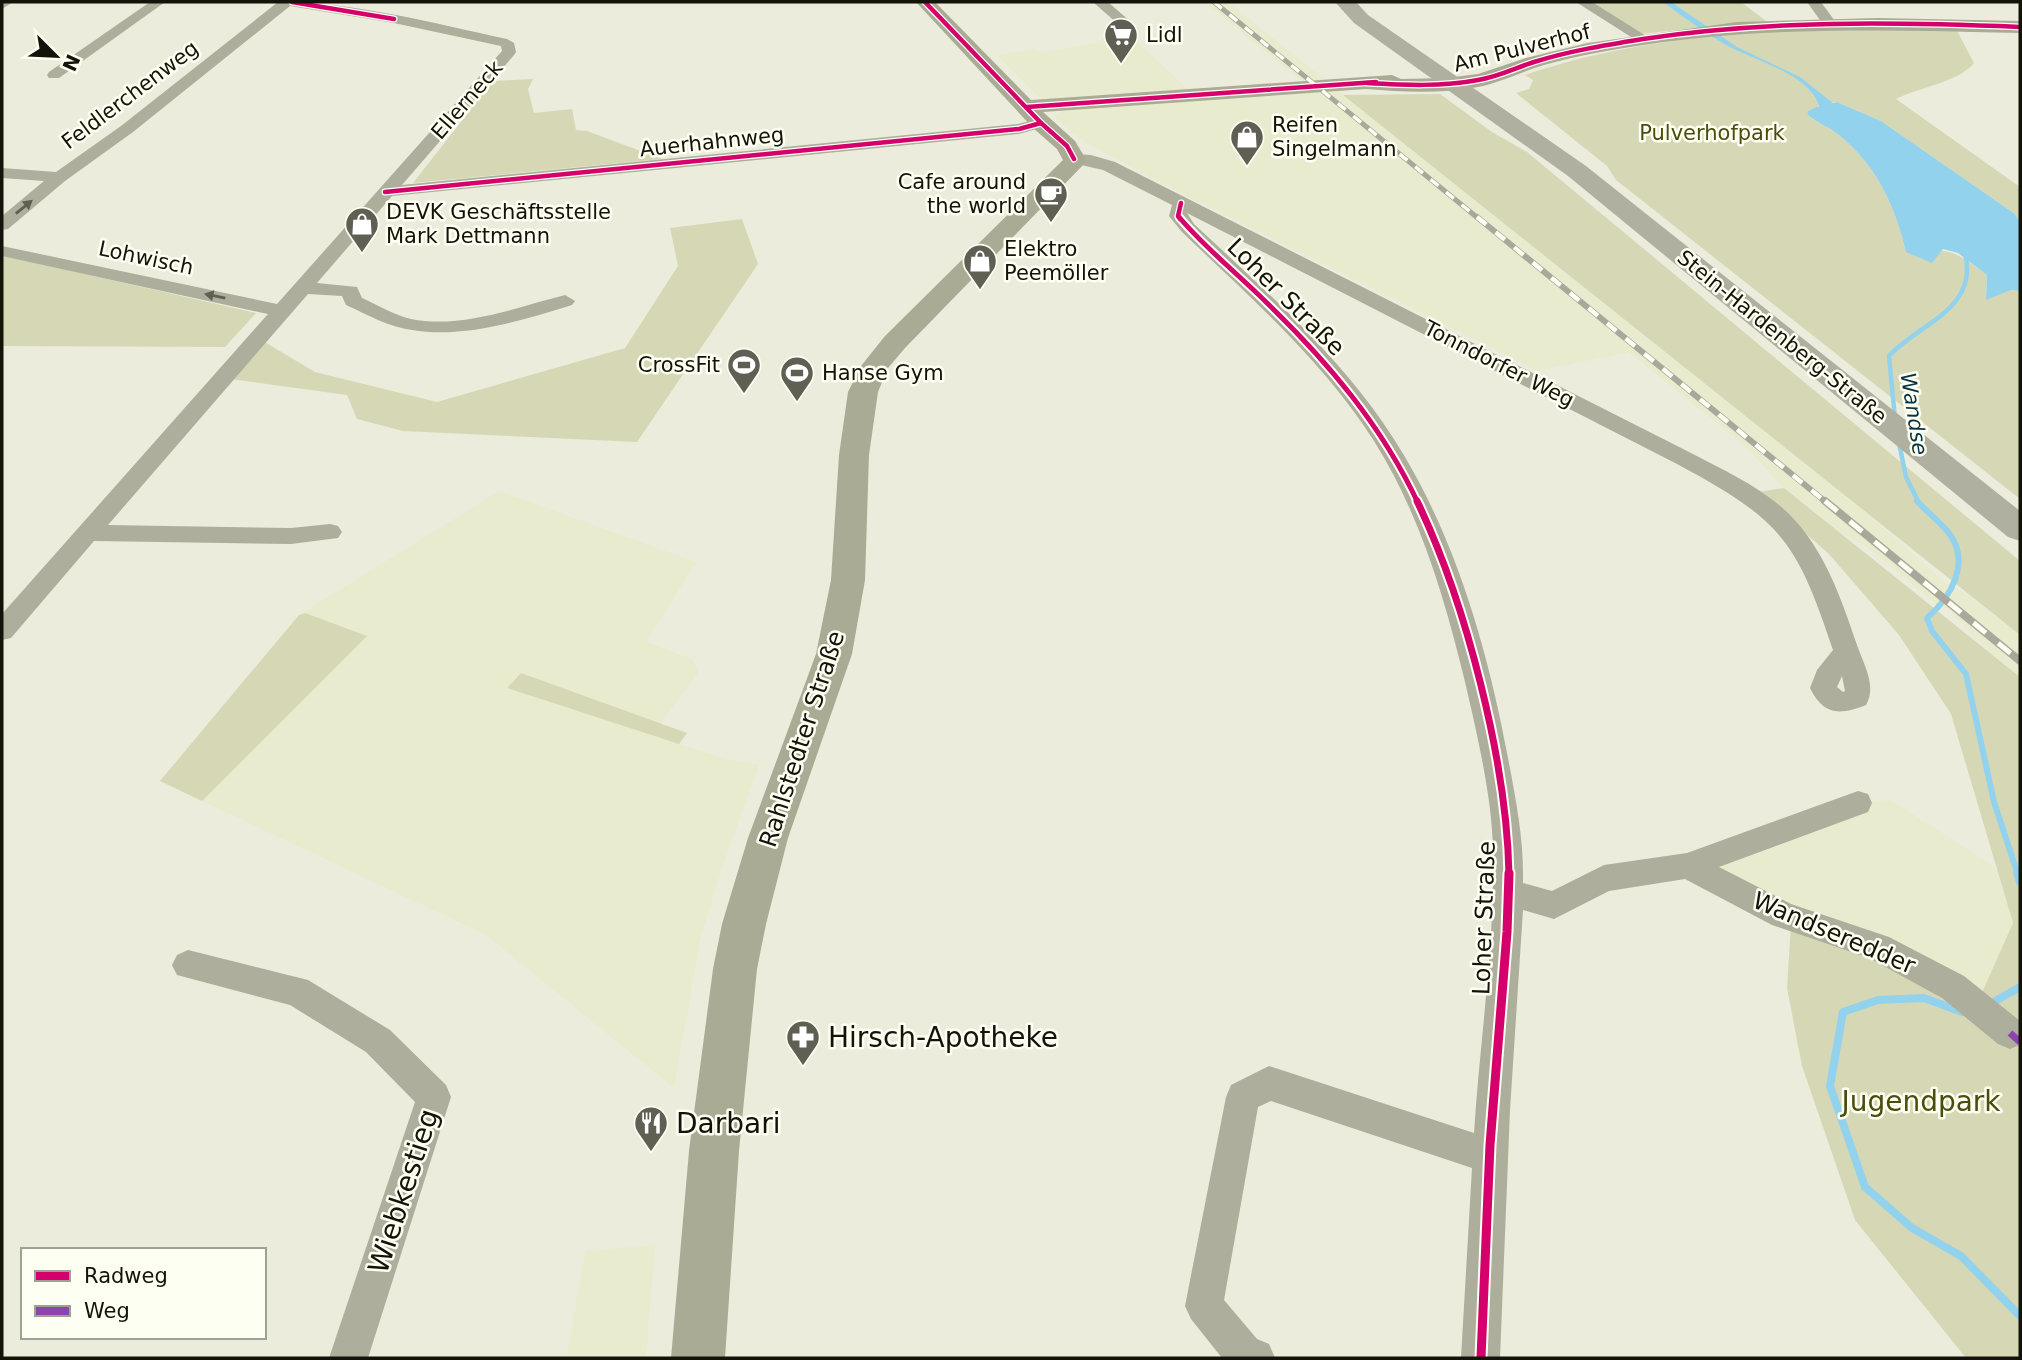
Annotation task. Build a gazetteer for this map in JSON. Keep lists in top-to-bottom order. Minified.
{"streets":{"main road":["Am Pulverhof","Stein-Hardenberg-Straße","Rahlstedter Straße"],"street":["Feldlerchenweg","Ellerneck","Auerhahnweg","Lohwisch","Loher Straße","Tonndorfer Weg","Wandseredder","Wiebkestieg"]},"crossings":[["Am Pulverhof","Auerhahnweg"],["Am Pulverhof","Stein-Hardenberg-Straße"],["Ellerneck","Auerhahnweg"],["Ellerneck","Lohwisch"],["Loher Straße","Tonndorfer Weg"],["Tonndorfer Weg","Rahlstedter Straße"]],"one_way":["Lohwisch"],"water":["Wandse"],"parks":["Pulverhofpark","Jugendpark"],"places":{"supermarket":["Lidl"],"shop":["Reifen Singelmann","DEVK Geschäftsstelle Mark Dettmann","Elektro Peemöller"],"cafe":["Cafe around the world"],"sports":["CrossFit","Hanse Gym"],"pharmacy":["Hirsch-Apotheke"],"restaurant":["Darbari"]},"legend":["Radweg","Weg"],"north":"bottom right"}
